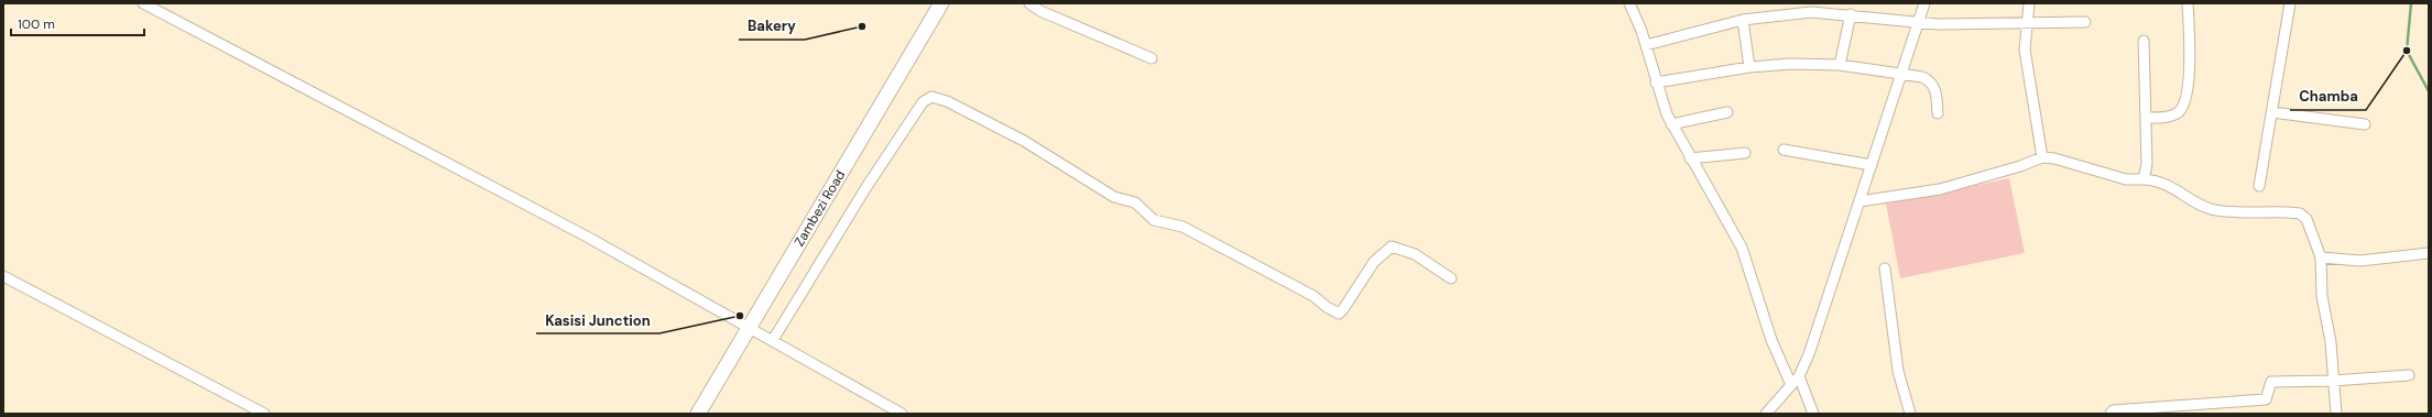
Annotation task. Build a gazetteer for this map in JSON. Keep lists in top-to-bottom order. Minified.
{"streets":{"main road":["Zambezi Road"]},"places":["Bakery","Chamba","Kasisi Junction"],"scale_bar":"100 m"}
